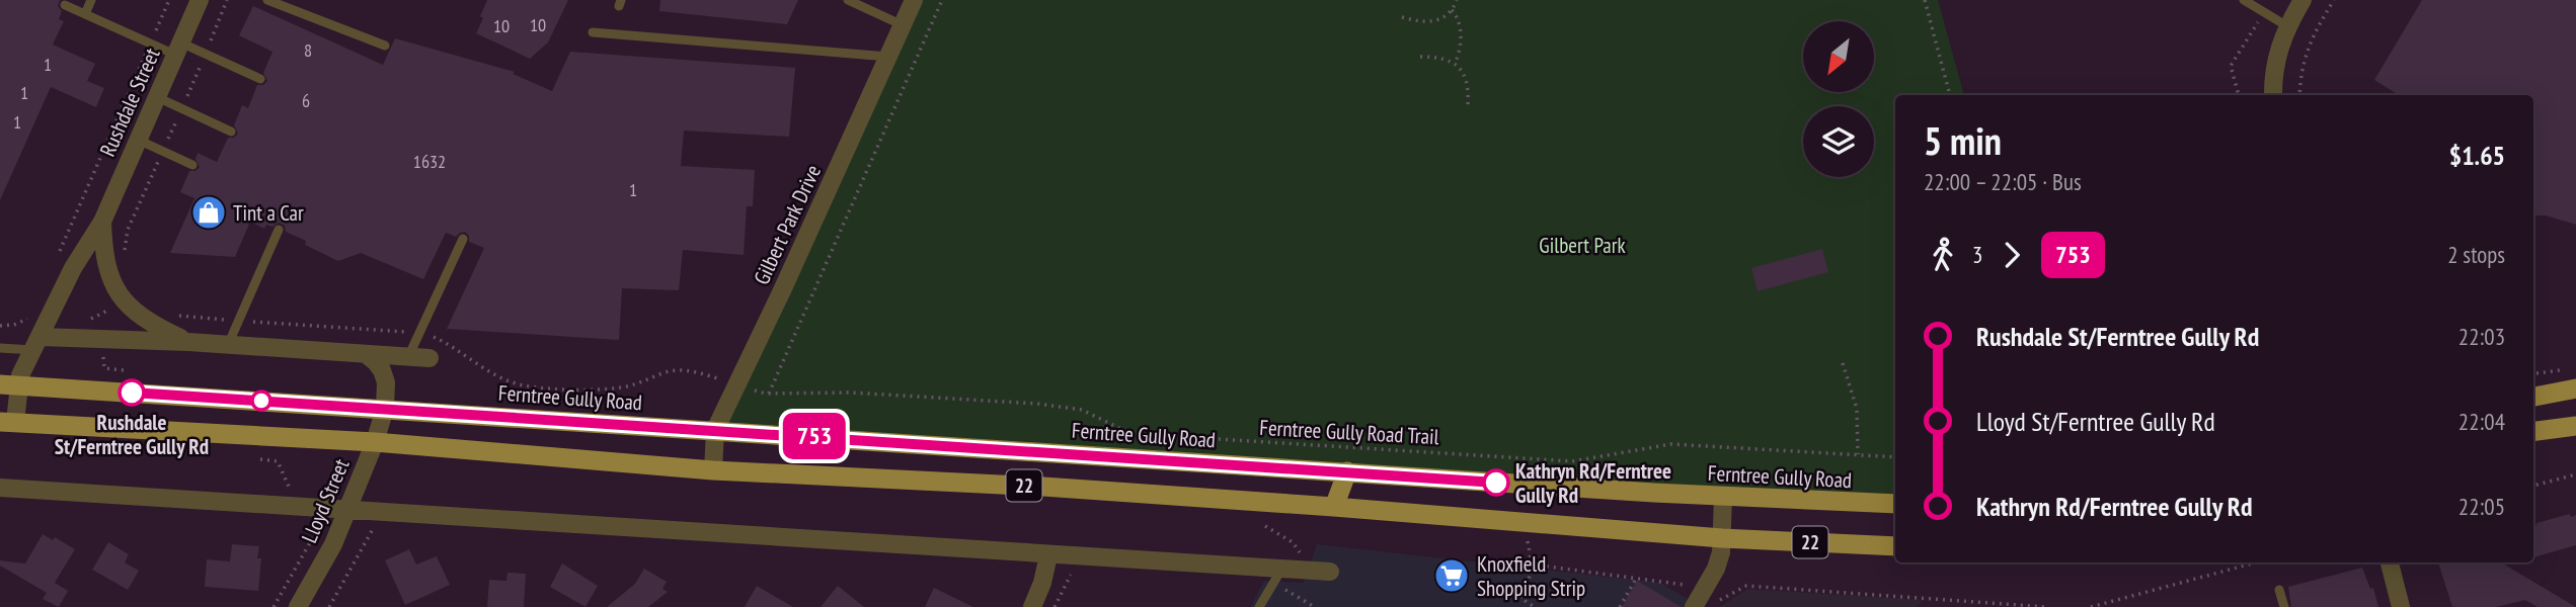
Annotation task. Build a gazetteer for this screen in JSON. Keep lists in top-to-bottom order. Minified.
{"streets":{"main road":["Ferntree Gully Road","22"],"street":["Rushdale Street","Gilbert Park Drive","Lloyd Street"],"path":["Ferntree Gully Road Trail"]},"crossings":[["Rushdale Street","Ferntree Gully Road"],["Rushdale Street","22"],["Gilbert Park Drive","Ferntree Gully Road"],["Gilbert Park Drive","22"],["Ferntree Gully Road","Lloyd Street"],["22","Lloyd Street"]],"parks":["Gilbert Park"],"places":{"shop":["Tint a Car"],"other":["Rushdale St/Ferntree Gully Rd","Kathryn Rd/Ferntree Gully Rd"],"supermarket":["Knoxfield Shopping Strip"]},"lines":["bus line 753"],"house_numbers":["10","10","8","1","1","6","1","1632","1"],"north":"bottom left","page":{"on_map":"753","heading":["5 min","22:00 – 22:05 · Bus","$1.65"],"legs":["3","753","2 stops"],"list":[{"name":"Rushdale St/Ferntree Gully Rd","value":"22:03"},{"name":"Lloyd St/Ferntree Gully Rd","value":"22:04"},{"name":"Kathryn Rd/Ferntree Gully Rd","value":"22:05"}]}}
